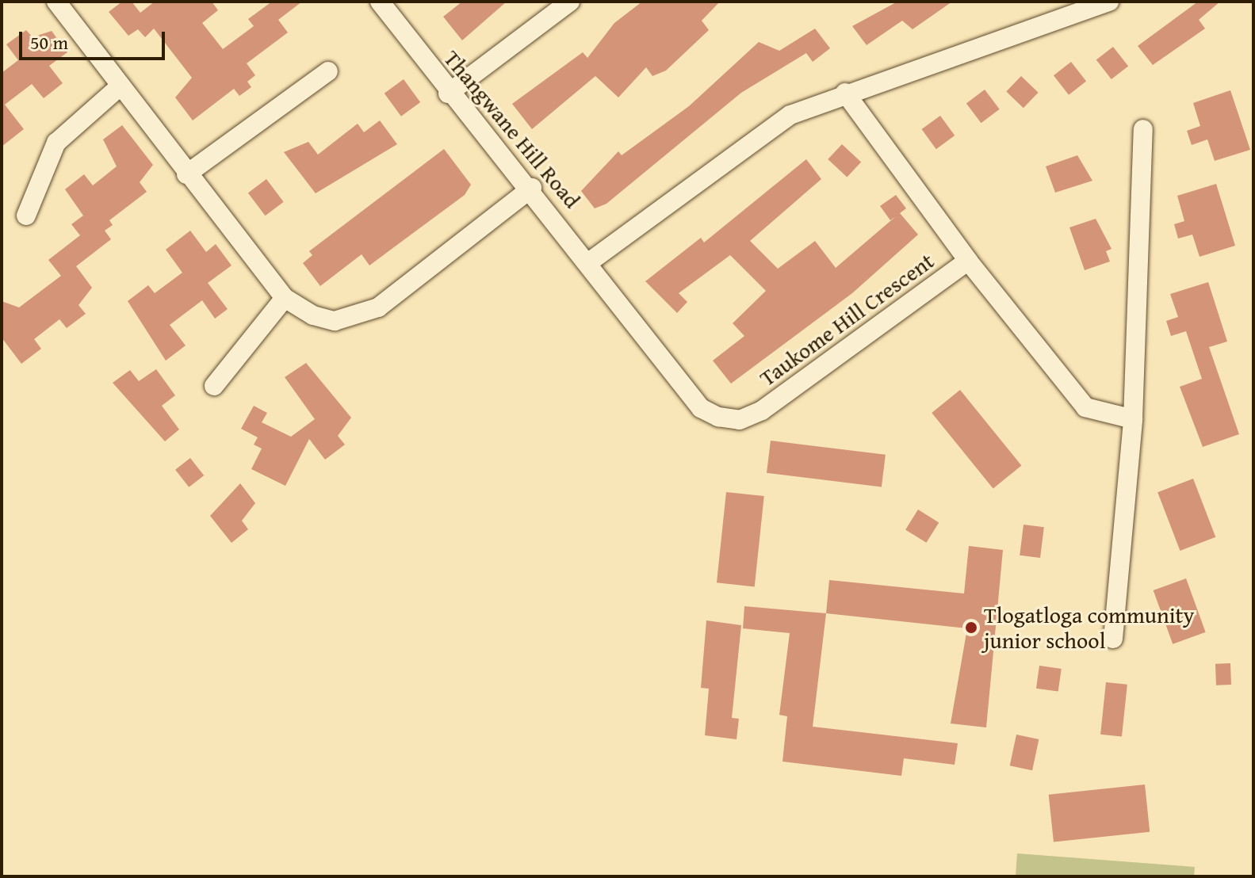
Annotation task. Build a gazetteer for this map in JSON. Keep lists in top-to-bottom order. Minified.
{"streets":{"street":["Thangwane Hill Road","Taukome Hill Crescent"]},"crossings":[["Thangwane Hill Road","Taukome Hill Crescent"]],"places":["Tlogatloga community junior school"],"scale_bar":"50 m"}
